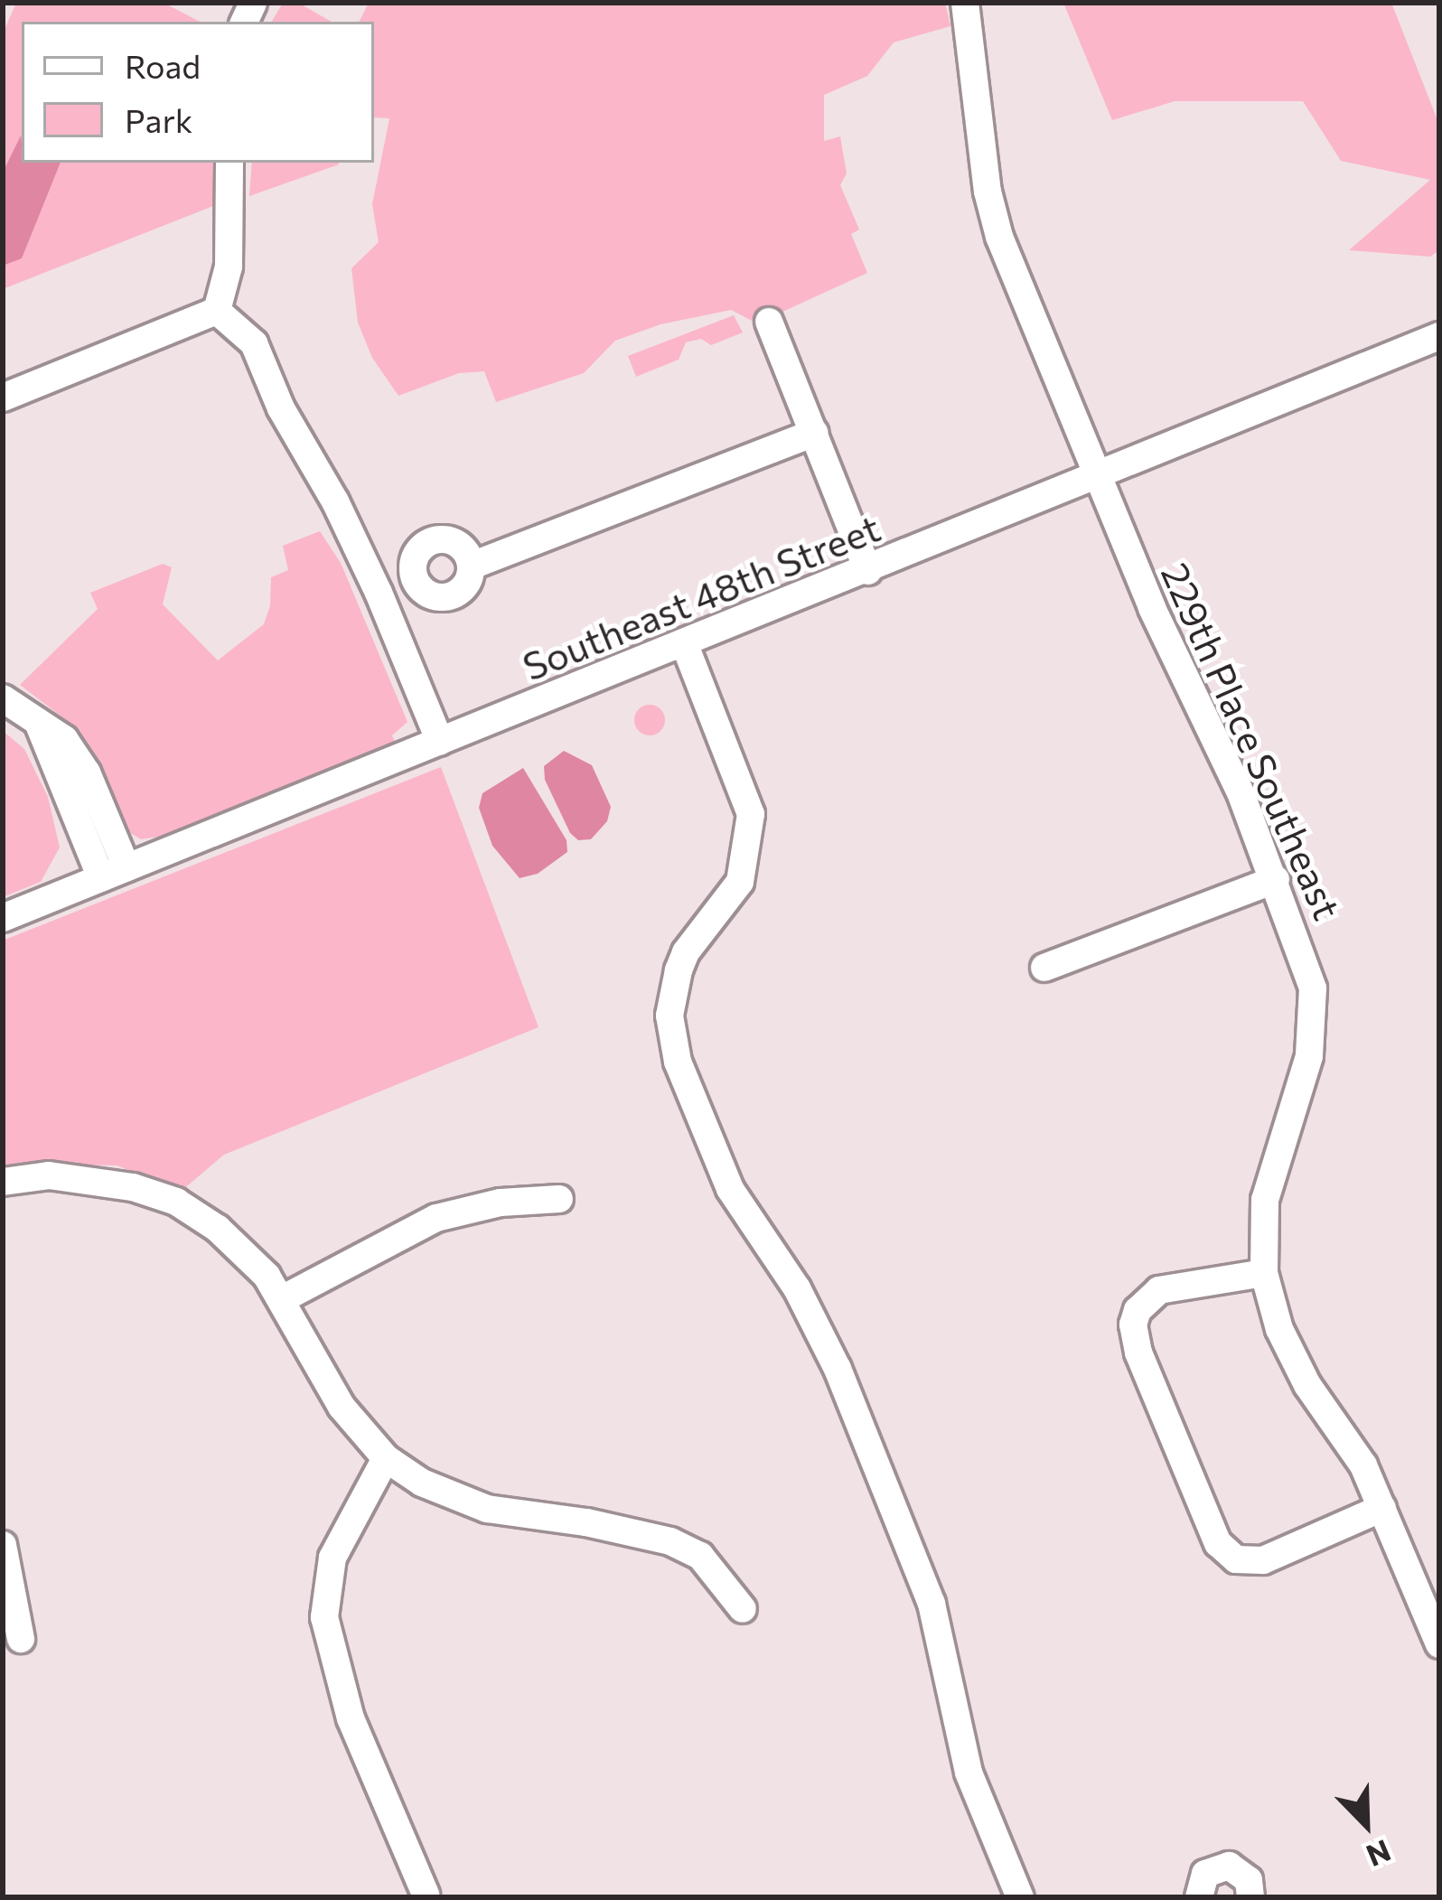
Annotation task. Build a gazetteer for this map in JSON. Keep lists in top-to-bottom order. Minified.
{"streets":{"street":["Southeast 48th Street","229th Place Southeast"]},"crossings":[["Southeast 48th Street","229th Place Southeast"]],"legend":["Road","Park"],"north":"bottom right"}
